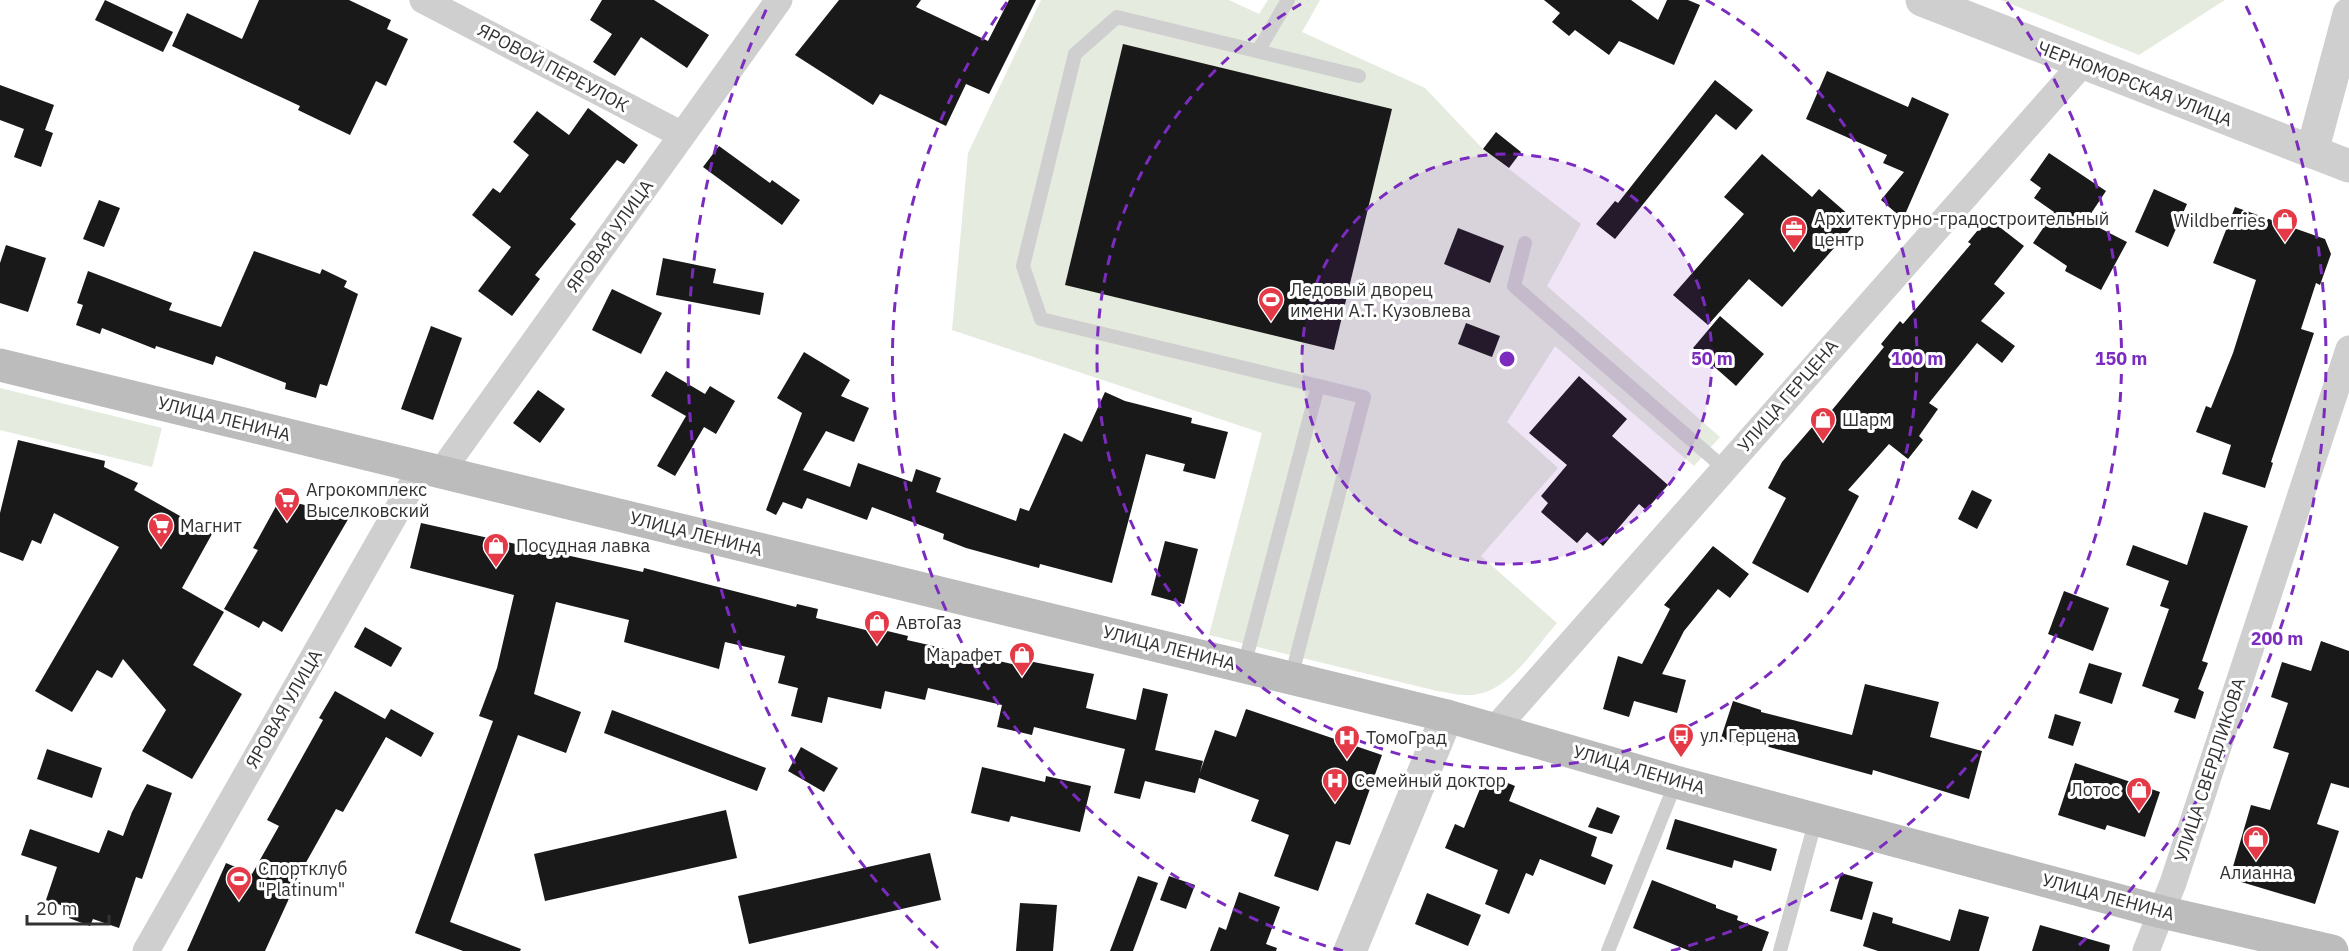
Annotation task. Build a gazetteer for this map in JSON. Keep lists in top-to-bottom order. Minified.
{"streets":{"main road":["УЛИЦА ЛЕНИНА"],"street":["ЯРОВОЙ ПЕРЕУЛОК","ЧЕРНОМОРСКАЯ УЛИЦА","ЯРОВАЯ УЛИЦА","УЛИЦА ГЕРЦЕНА","УЛИЦА СВЕРДЛИКОВА"]},"crossings":[["ЯРОВОЙ ПЕРЕУЛОК","ЯРОВАЯ УЛИЦА"],["ЧЕРНОМОРСКАЯ УЛИЦА","УЛИЦА ГЕРЦЕНА"],["ЯРОВАЯ УЛИЦА","УЛИЦА ЛЕНИНА"],["УЛИЦА ГЕРЦЕНА","УЛИЦА ЛЕНИНА"],["УЛИЦА ЛЕНИНА","УЛИЦА СВЕРДЛИКОВА"]],"places":{"shop":["Wildberries","Шарм","Посудная лавка","АвтоГаз","Марафет","Лотос","Алианна"],"office":["Архитектурно-градостроительный центр"],"sports":["Ледовый дворец имени А.Т. Кузовлева","Спортклуб \"Platinum\""],"supermarket":["Агрокомплекс Выселковский","Магнит"],"bus stop":["ул. Герцена"],"hospital":["ТомоГрад","Семейный доктор"]},"scale_bar":"20 m","rings":["50 m","100 m","150 m","200 m"]}
